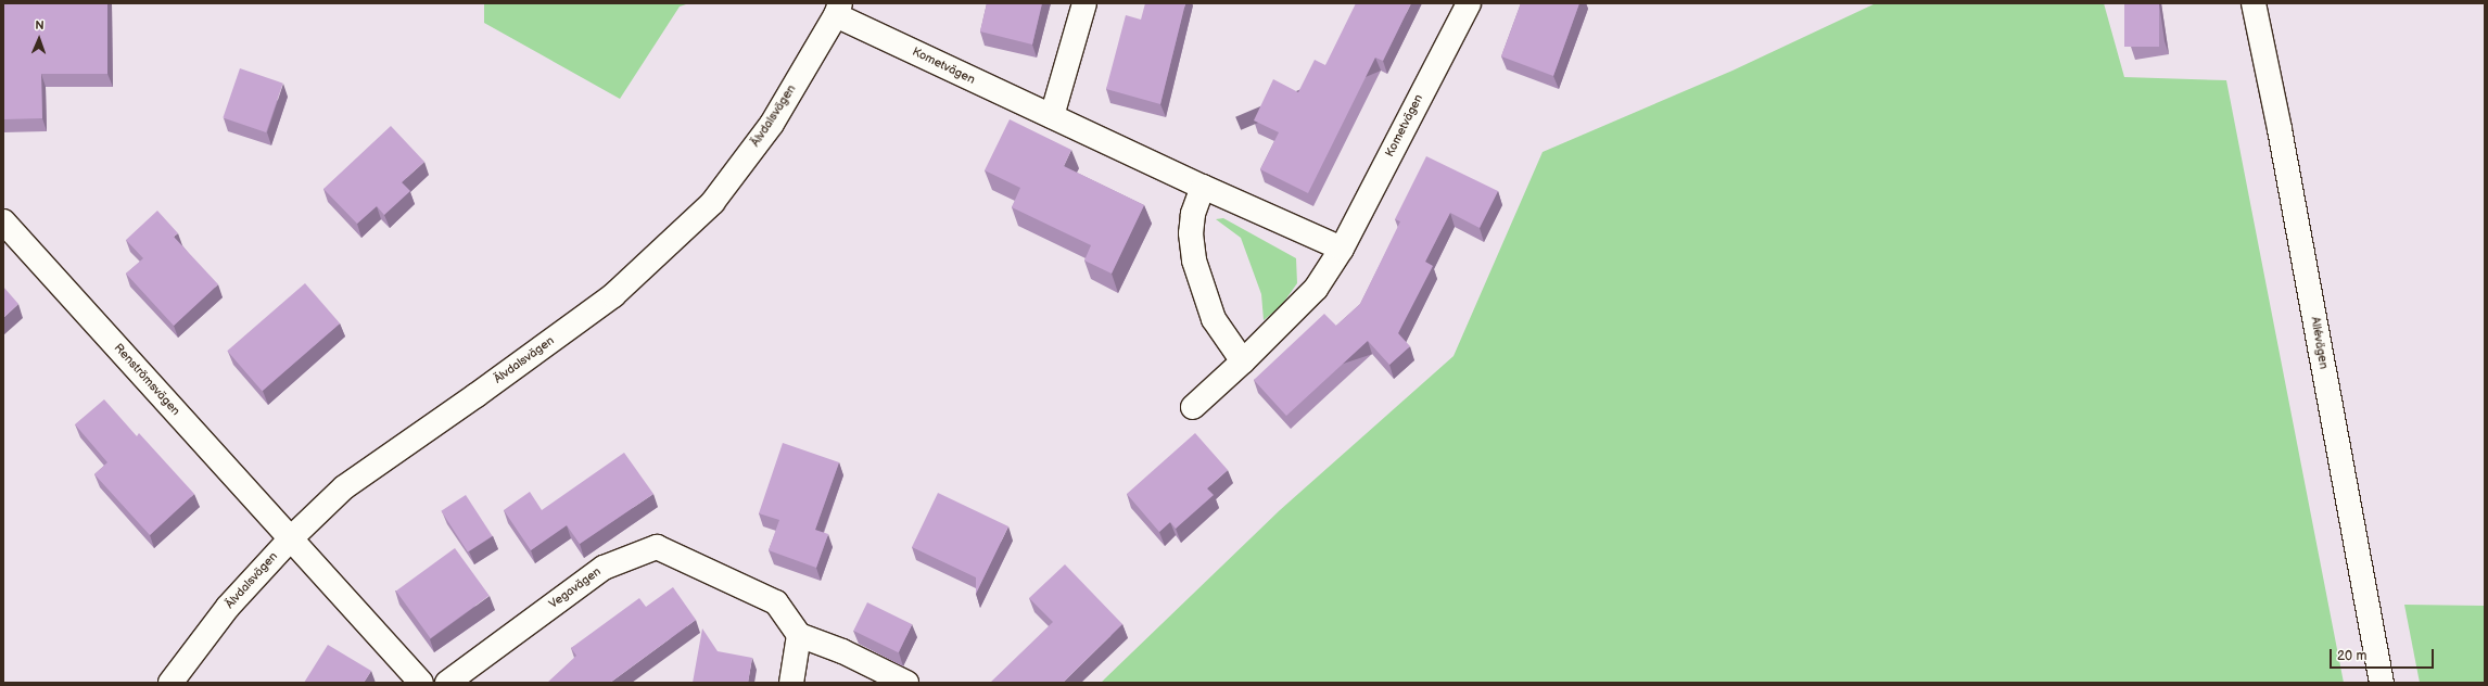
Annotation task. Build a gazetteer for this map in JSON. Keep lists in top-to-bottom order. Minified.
{"streets":{"street":["Kometvägen","Älvdalsvägen","Allévägen","Renströmsvägen","Vegavägen"]},"crossings":[["Kometvägen","Älvdalsvägen"],["Älvdalsvägen","Renströmsvägen"]],"scale_bar":"20 m","north":"top"}
